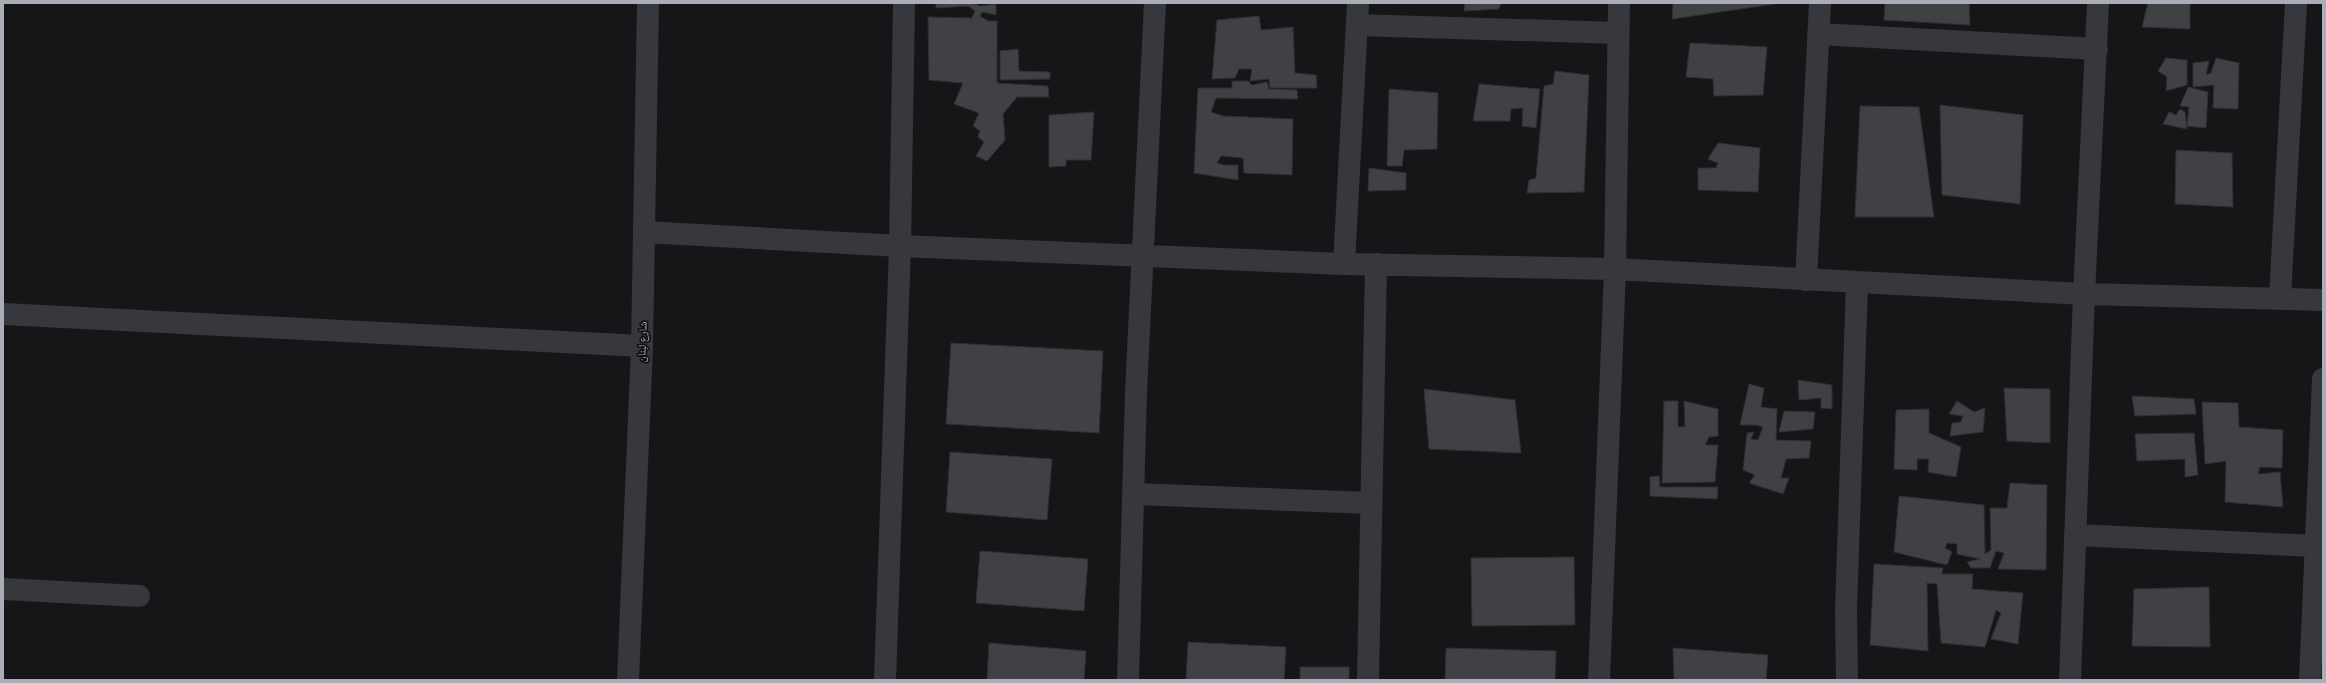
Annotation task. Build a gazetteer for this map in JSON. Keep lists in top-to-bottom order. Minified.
{"streets":{"street":["شارع لبنان"]}}
